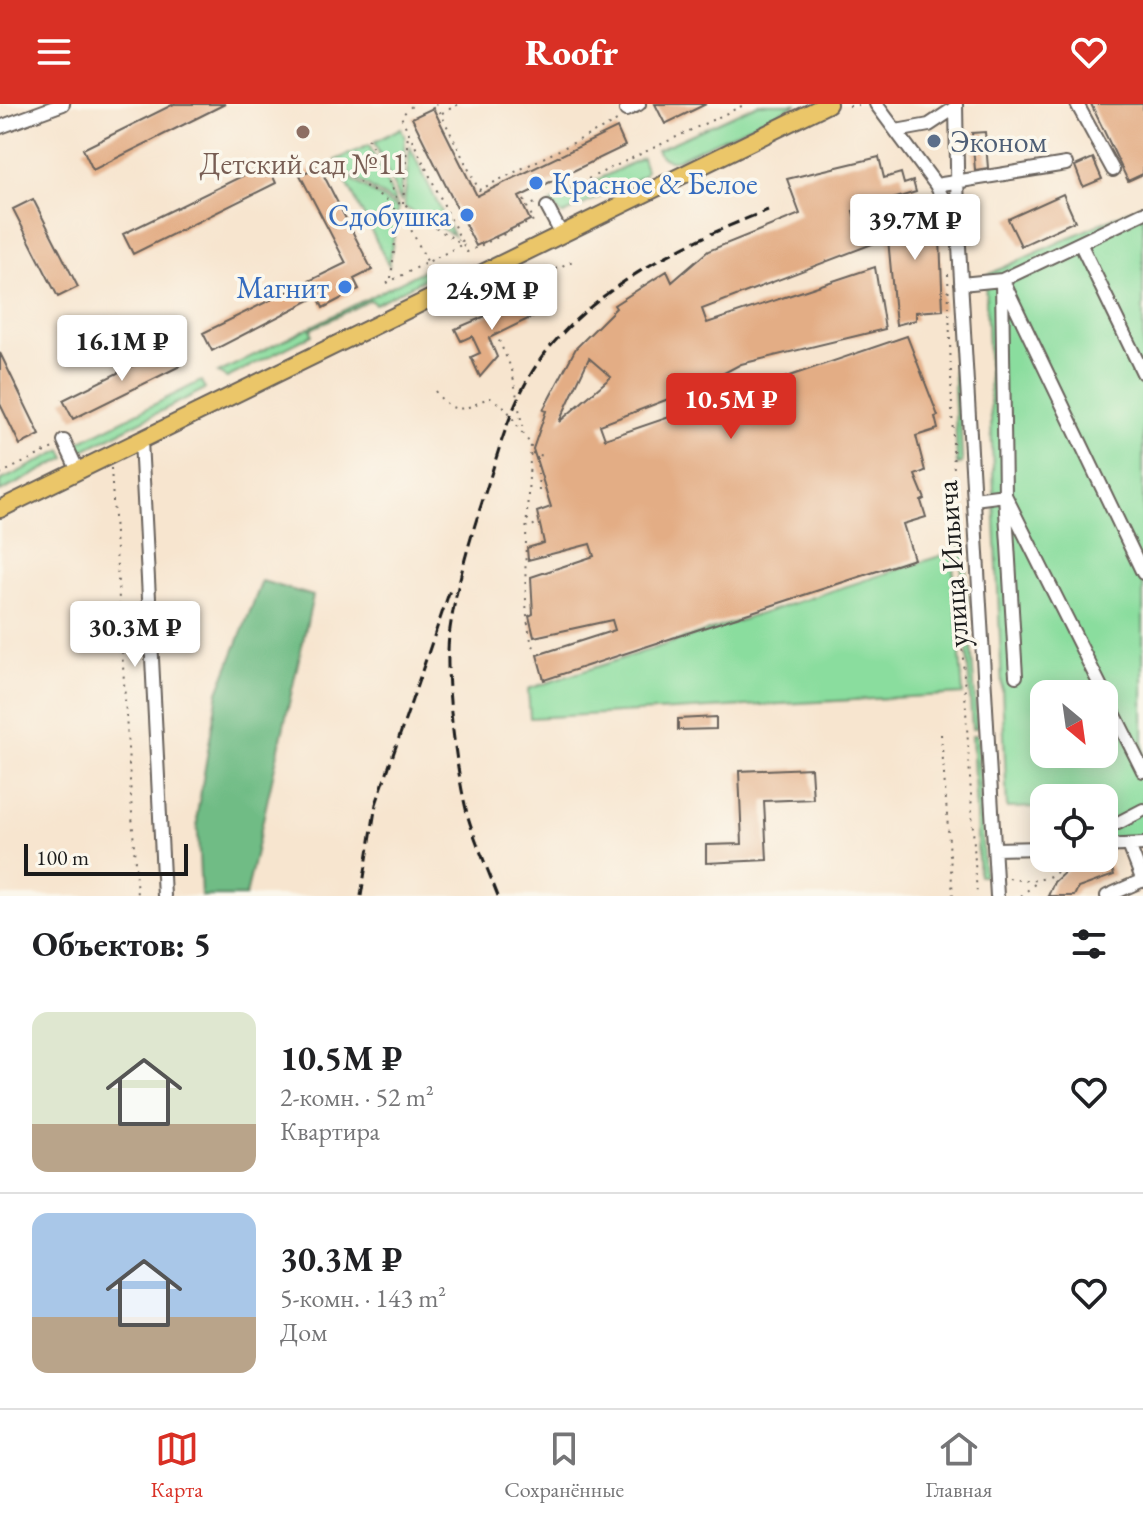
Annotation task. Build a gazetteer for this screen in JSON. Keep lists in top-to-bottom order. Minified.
{"streets":{"street":["улица Ильича"]},"places":["Детский сад №11","Эконом","Красное & Белое","Сдобушка","Магнит"],"scale_bar":"100 m","north":"bottom right","page":{"header":"Roofr","price":["39.7M ₽","24.9M ₽","16.1M ₽","10.5M ₽","30.3M ₽"],"scale":"100 m","heading":"Объектов: 5","list":[{"name":"10.5M ₽","note":"2-комн. · 52 m² · Квартира"},{"name":"30.3M ₽","note":"5-комн. · 143 m² · Дом"}],"tabs":["Карта","Сохранённые","Главная"]}}
